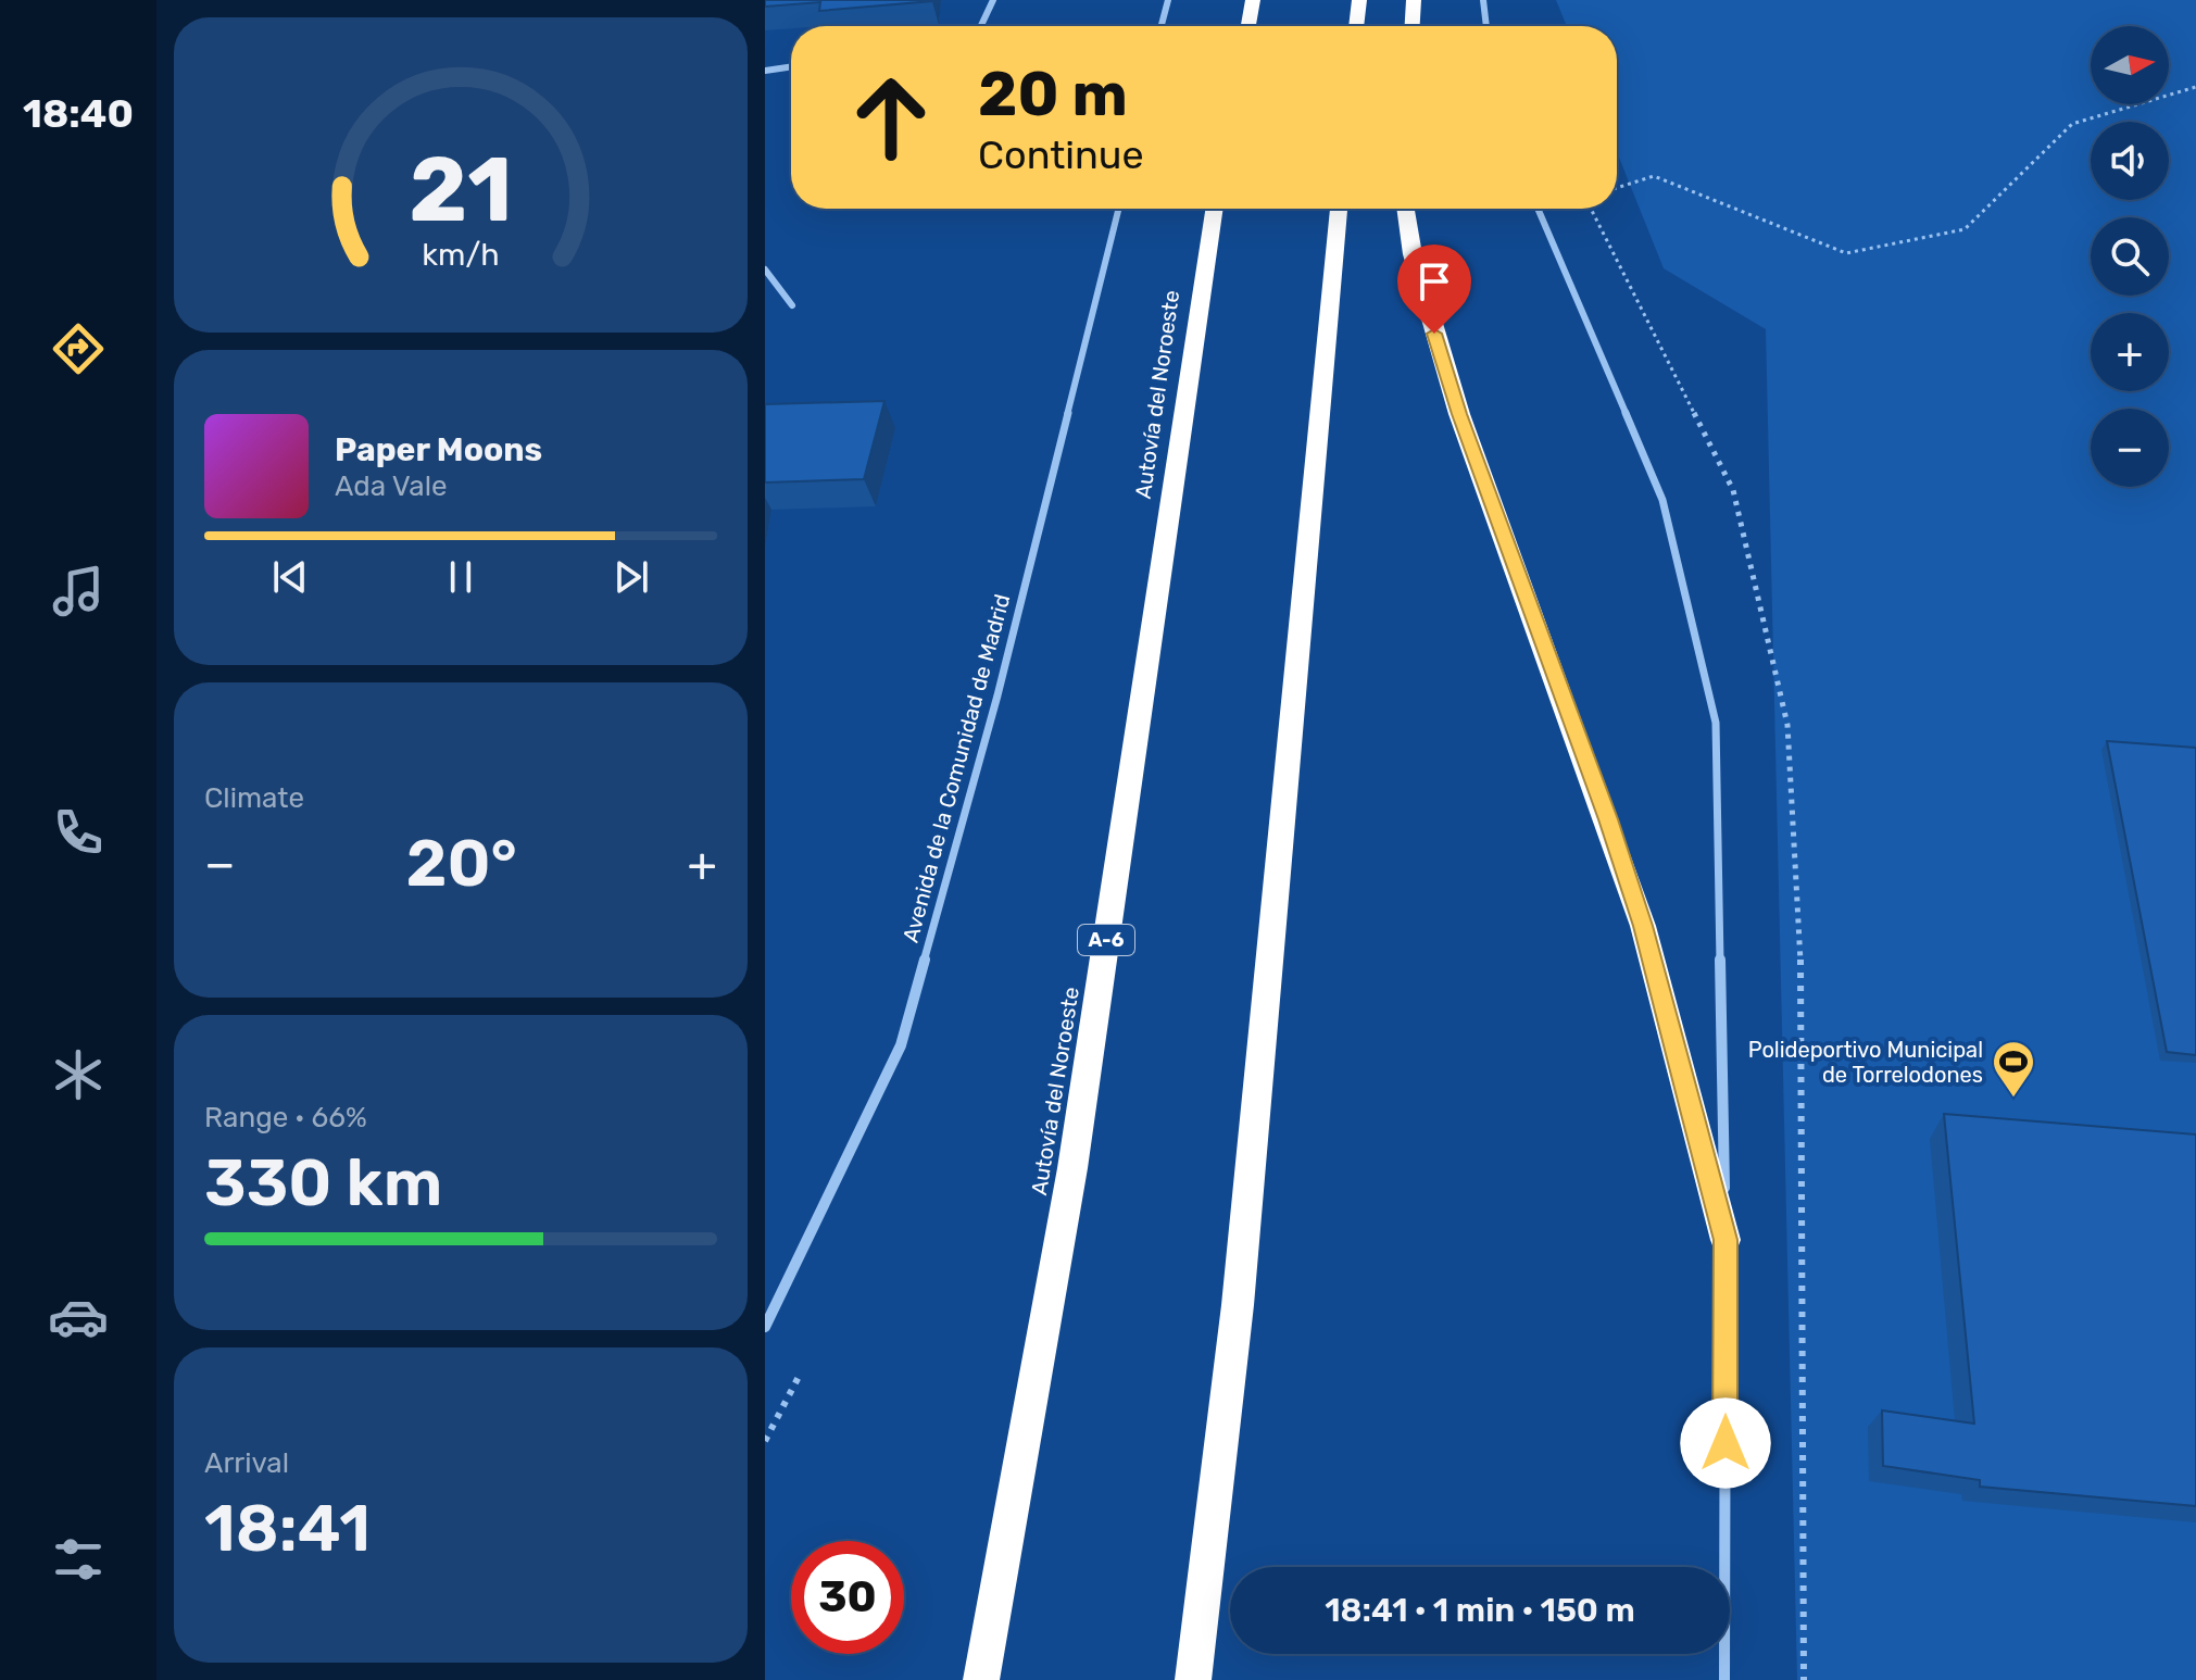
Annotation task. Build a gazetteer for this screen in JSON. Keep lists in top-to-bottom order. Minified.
{"streets":{"highway":["Autovía del Noroeste","A-6"],"street":["Avenida de la Comunidad de Madrid"]},"places":{"sports":["Polideportivo Municipal de Torrelodones"]},"north":"right","page":{"tabs":"18:40","map_buttons":["+","−"],"turn":["20 m","Continue"],"song":["Paper Moons","Ada Vale"],"tile":["Climate",["Range · 66%","330 km"],["Arrival","18:41"]],"heat":["−","20°","+"],"limit":"30","trip":"18:41 · 1 min · 150 m","gauge":["21","km/h"]}}
